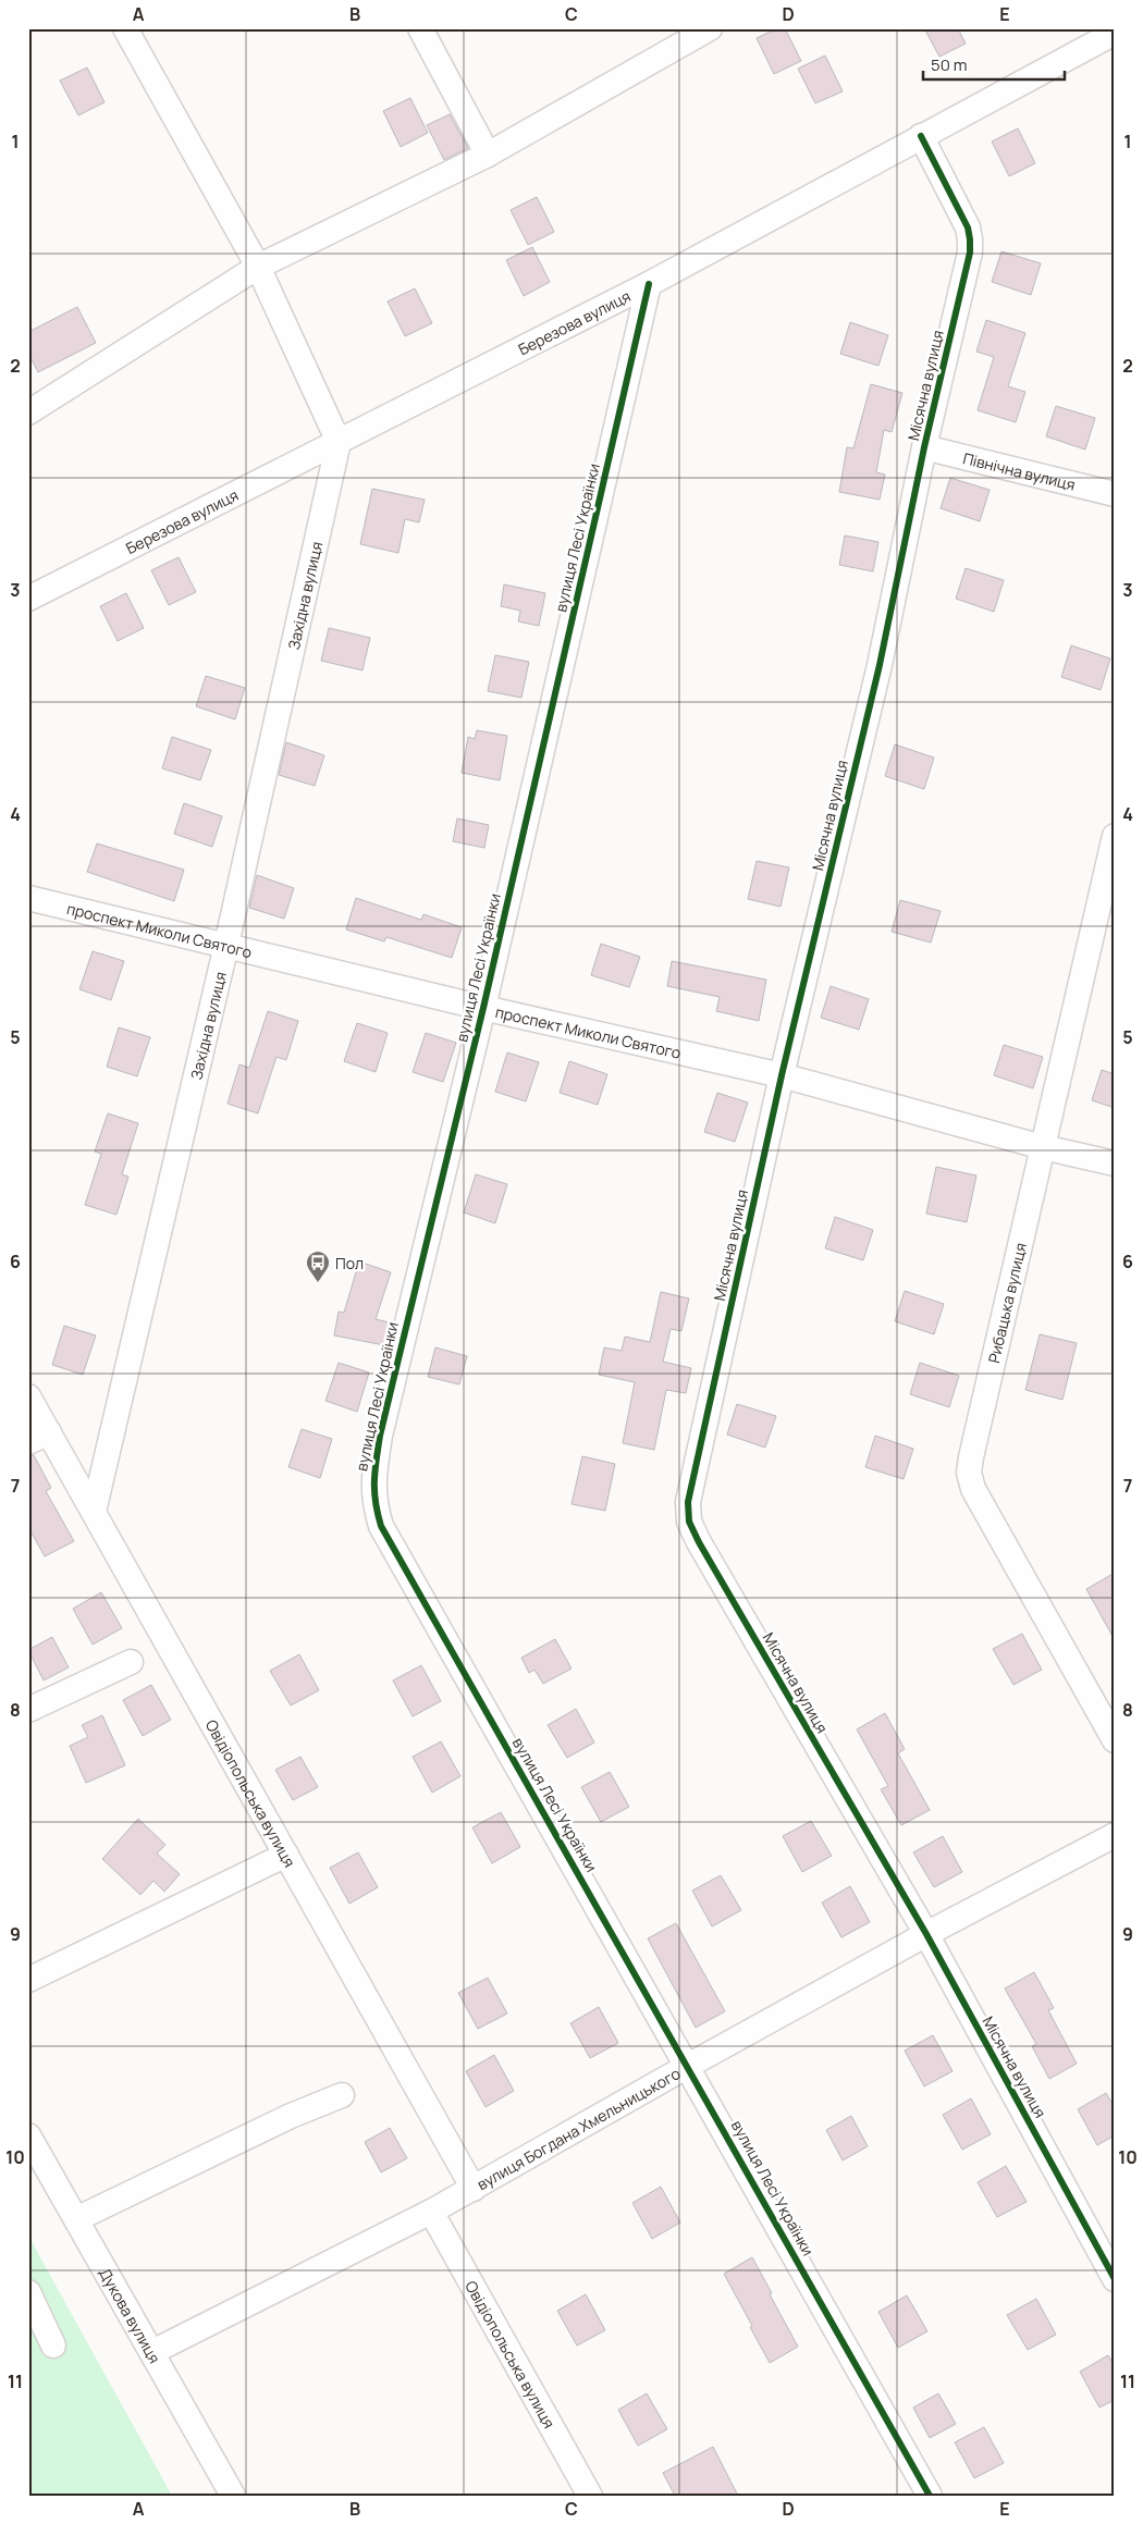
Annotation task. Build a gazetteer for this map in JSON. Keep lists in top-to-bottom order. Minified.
{"streets":{"street":["Березова вулиця","Місячна вулиця","Північна вулиця","вулиця Лесі Українки","Західна вулиця","проспект Миколи Святого","Рибацька вулиця","Овідіопольська вулиця","вулиця Богдана Хмельницького","Дукова вулиця"]},"crossings":[["Березова вулиця","Місячна вулиця"],["Березова вулиця","вулиця Лесі Українки"],["Березова вулиця","Західна вулиця"],["Місячна вулиця","Північна вулиця"],["Місячна вулиця","проспект Миколи Святого"],["Місячна вулиця","вулиця Богдана Хмельницького"],["вулиця Лесі Українки","проспект Миколи Святого"],["вулиця Лесі Українки","вулиця Богдана Хмельницького"],["Західна вулиця","проспект Миколи Святого"],["Західна вулиця","Овідіопольська вулиця"],["проспект Миколи Святого","Рибацька вулиця"],["Овідіопольська вулиця","вулиця Богдана Хмельницького"],["вулиця Богдана Хмельницького","Дукова вулиця"]],"places":{"bus stop":["Пол"]},"scale_bar":"50 m","grid":{"columns":["A","B","C","D","E"],"rows":["1","2","3","4","5","6","7","8","9","10","11"]}}
